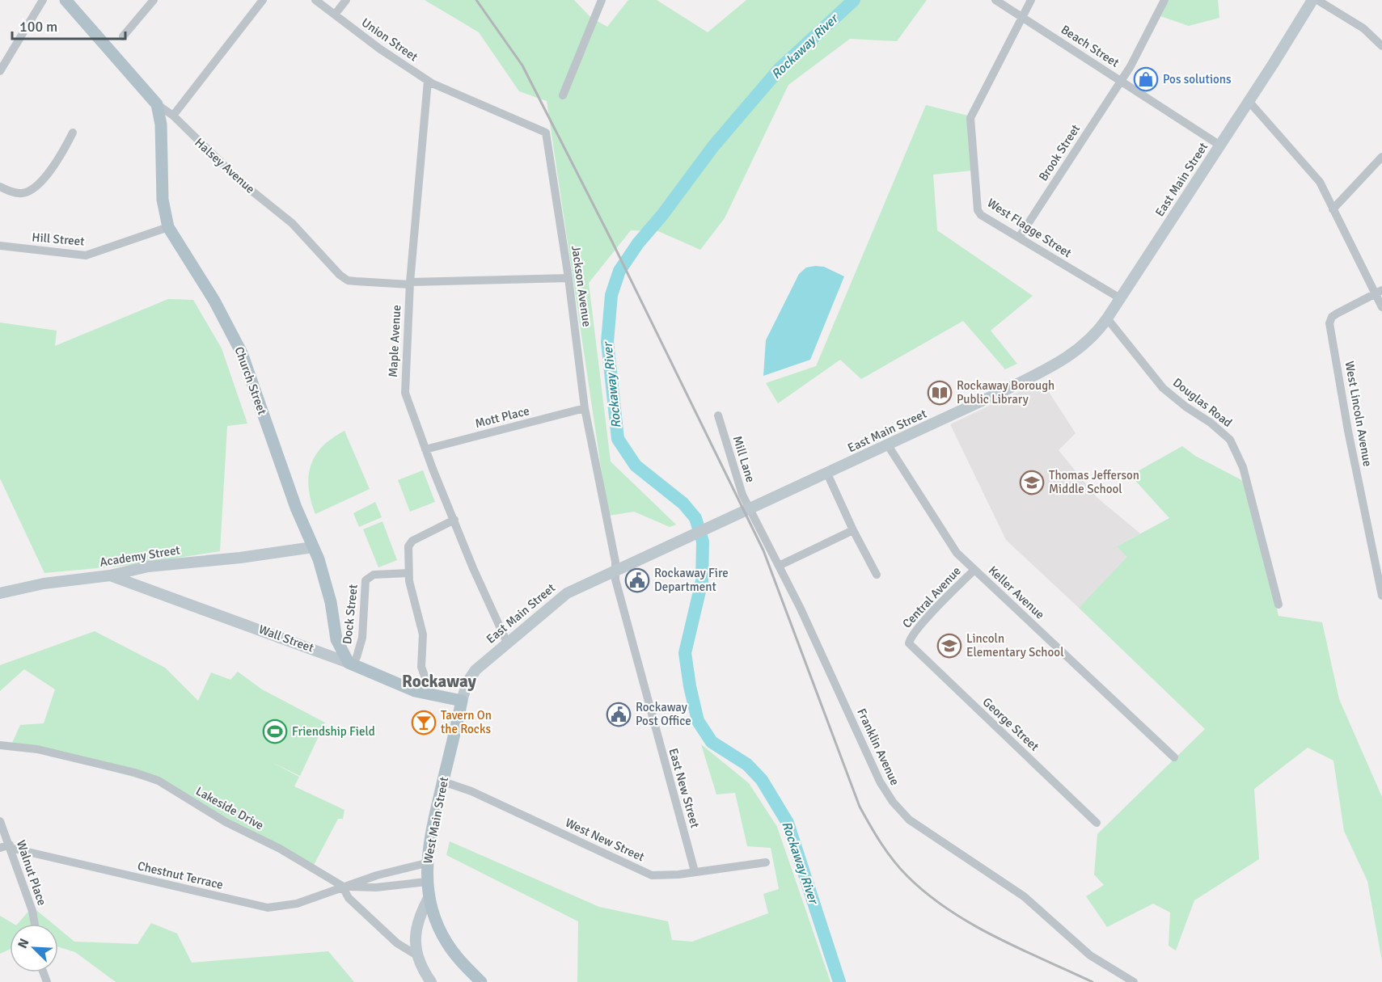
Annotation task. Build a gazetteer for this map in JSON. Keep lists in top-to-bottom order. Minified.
{"streets":{"main road":["Halsey Avenue","Church Street","Wall Street","West Main Street"],"street":["Union Street","Beach Street","Brook Street","East Main Street","West Flagge Street","Hill Street","Jackson Avenue","Maple Avenue","Douglas Road","West Lincoln Avenue","Mott Place","Mill Lane","Academy Street","Keller Avenue","Central Avenue","Dock Street","George Street","Franklin Avenue","East New Street","Lakeside Drive","West New Street","Walnut Place","Chestnut Terrace"]},"crossings":[["Union Street","Jackson Avenue"],["Union Street","Maple Avenue"],["Beach Street","Brook Street"],["Beach Street","East Main Street"],["Beach Street","West Flagge Street"],["Brook Street","West Flagge Street"],["Halsey Avenue","Jackson Avenue"],["Halsey Avenue","Maple Avenue"],["Halsey Avenue","Church Street"],["East Main Street","West Flagge Street"],["East Main Street","Jackson Avenue"],["East Main Street","Maple Avenue"],["East Main Street","Douglas Road"],["East Main Street","Mill Lane"],["East Main Street","Keller Avenue"],["East Main Street","Wall Street"],["East Main Street","Franklin Avenue"],["East Main Street","East New Street"],["East Main Street","West Main Street"],["Hill Street","Church Street"],["Jackson Avenue","Maple Avenue"],["Jackson Avenue","Mott Place"],["Jackson Avenue","East New Street"],["Maple Avenue","Mott Place"],["Church Street","Academy Street"],["Church Street","Dock Street"],["Church Street","Wall Street"],["Mill Lane","Franklin Avenue"],["Academy Street","Wall Street"],["Keller Avenue","Central Avenue"],["Central Avenue","George Street"],["Dock Street","Wall Street"],["Wall Street","West Main Street"],["East New Street","West New Street"],["Lakeside Drive","Chestnut Terrace"],["West Main Street","West New Street"],["West Main Street","Chestnut Terrace"],["Walnut Place","Chestnut Terrace"]],"districts":["Rockaway"],"water":["Rockaway River"],"places":{"shop":["Pos solutions"],"library":["Rockaway Borough Public Library"],"school or university":["Thomas Jefferson Middle School","Lincoln Elementary School"],"public building":["Rockaway Fire Department","Rockaway Post Office"],"bar":["Tavern On the Rocks"],"sports":["Friendship Field"]},"scale_bar":"100 m","north":"top left"}
